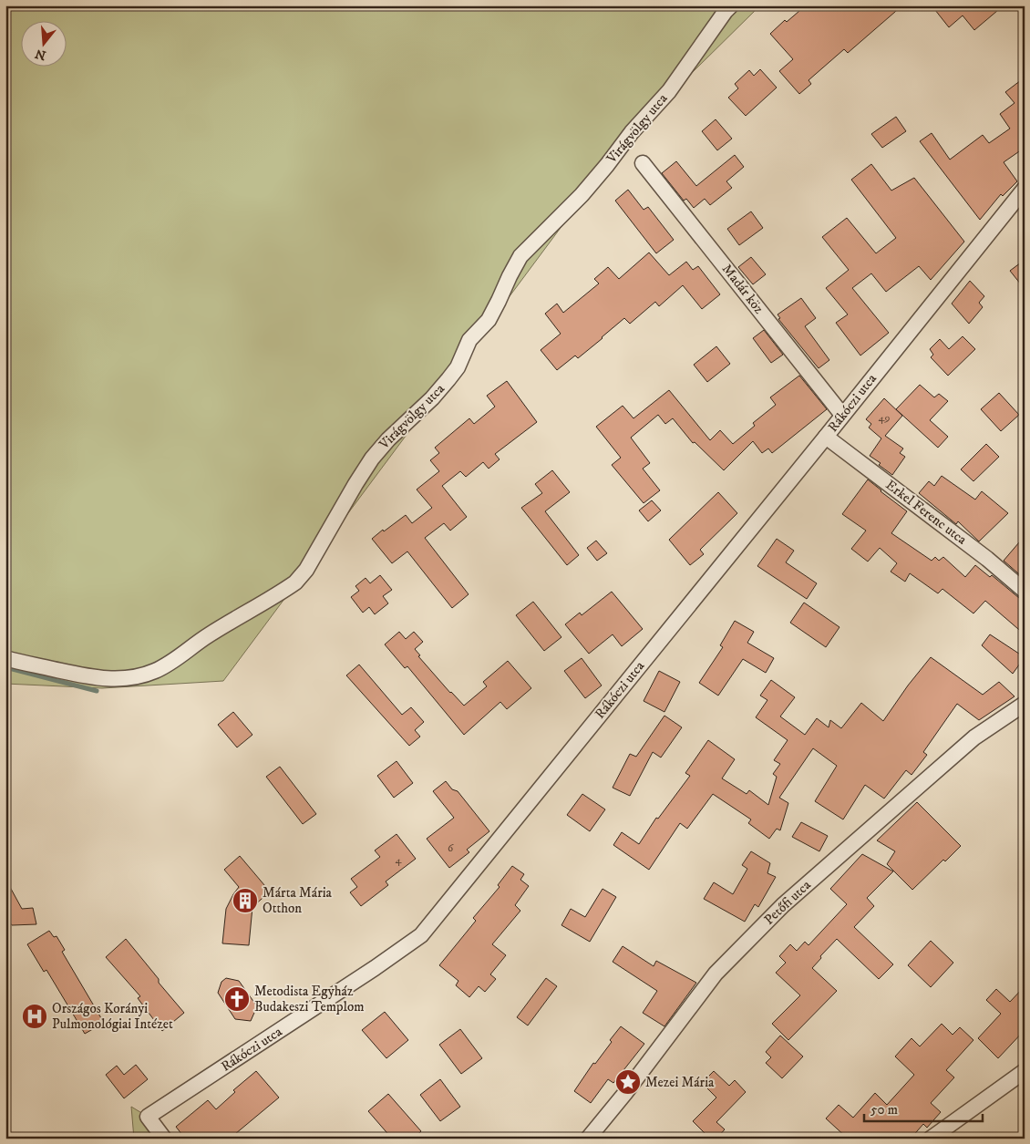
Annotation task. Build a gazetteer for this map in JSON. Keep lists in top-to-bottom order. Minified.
{"streets":{"street":["Virágvölgy utca","Madár köz","Rákóczi utca","Erkel Ferenc utca","Petőfi utca"]},"crossings":[["Madár köz","Rákóczi utca"],["Rákóczi utca","Erkel Ferenc utca"]],"places":{"building":["Márta Mária Otthon"],"church":["Metodista Egyház Budakeszi Templom"],"hospital":["Országos Korányi Pulmonológiai Intézet"],"place":["Mezei Mária"]},"house_numbers":["49","6","4"],"scale_bar":"50 m","north":"bottom"}
